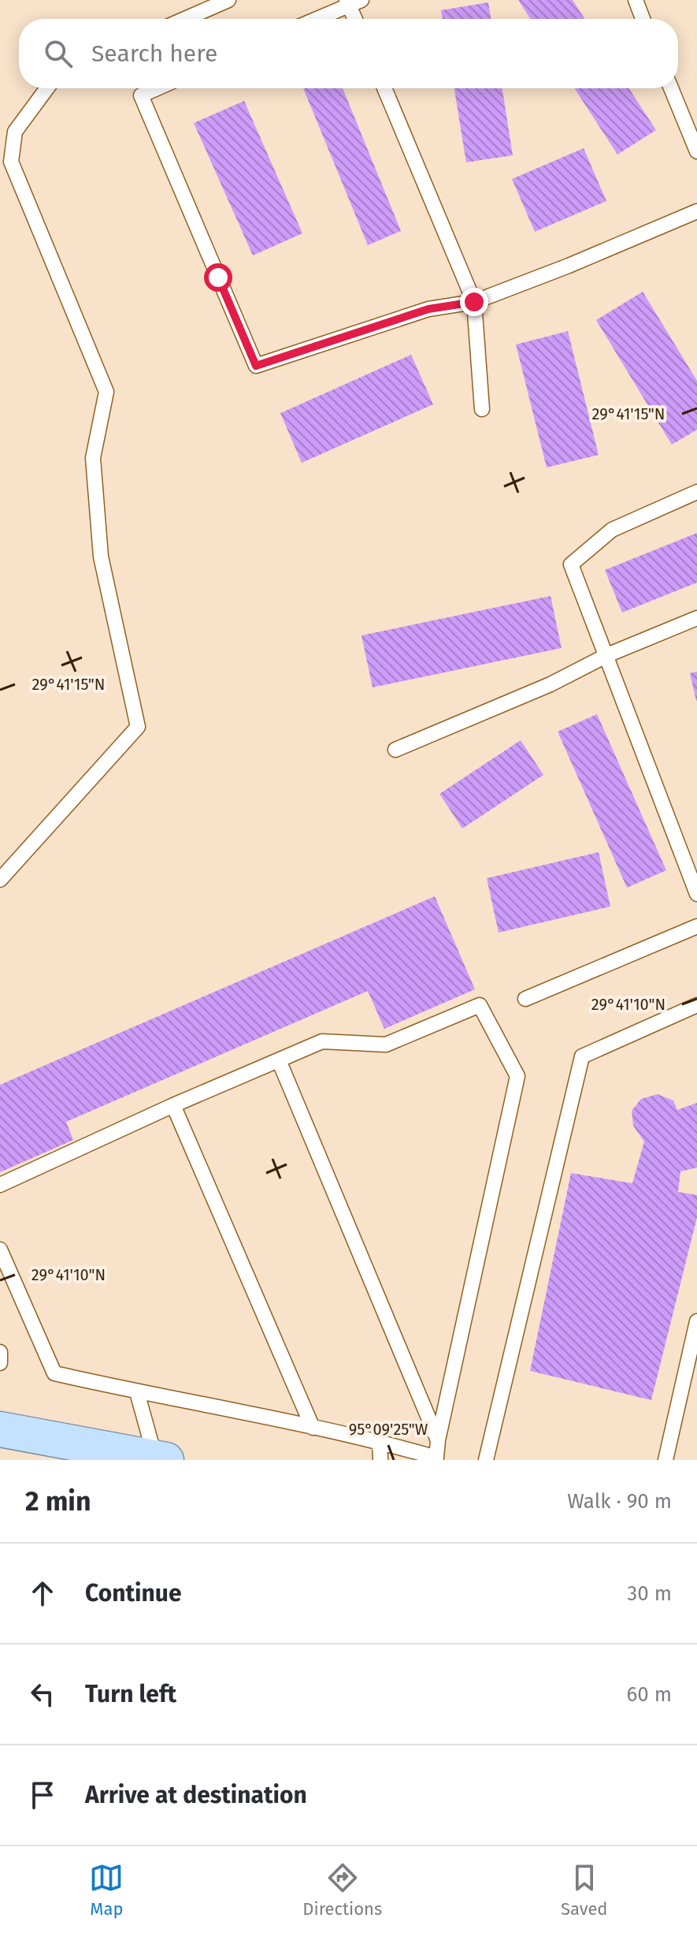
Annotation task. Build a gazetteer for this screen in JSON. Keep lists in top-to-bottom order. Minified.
{"page":{"search":"Search here","heading":["2 min","Walk · 90 m"],"list":[["Continue","30 m"],["Turn left","60 m"],"Arrive at destination"],"nav":["Map","Directions","Saved"]},"coordinates":["29°41'15\"N","29°41'10\"N","95°09'25\"W"]}
